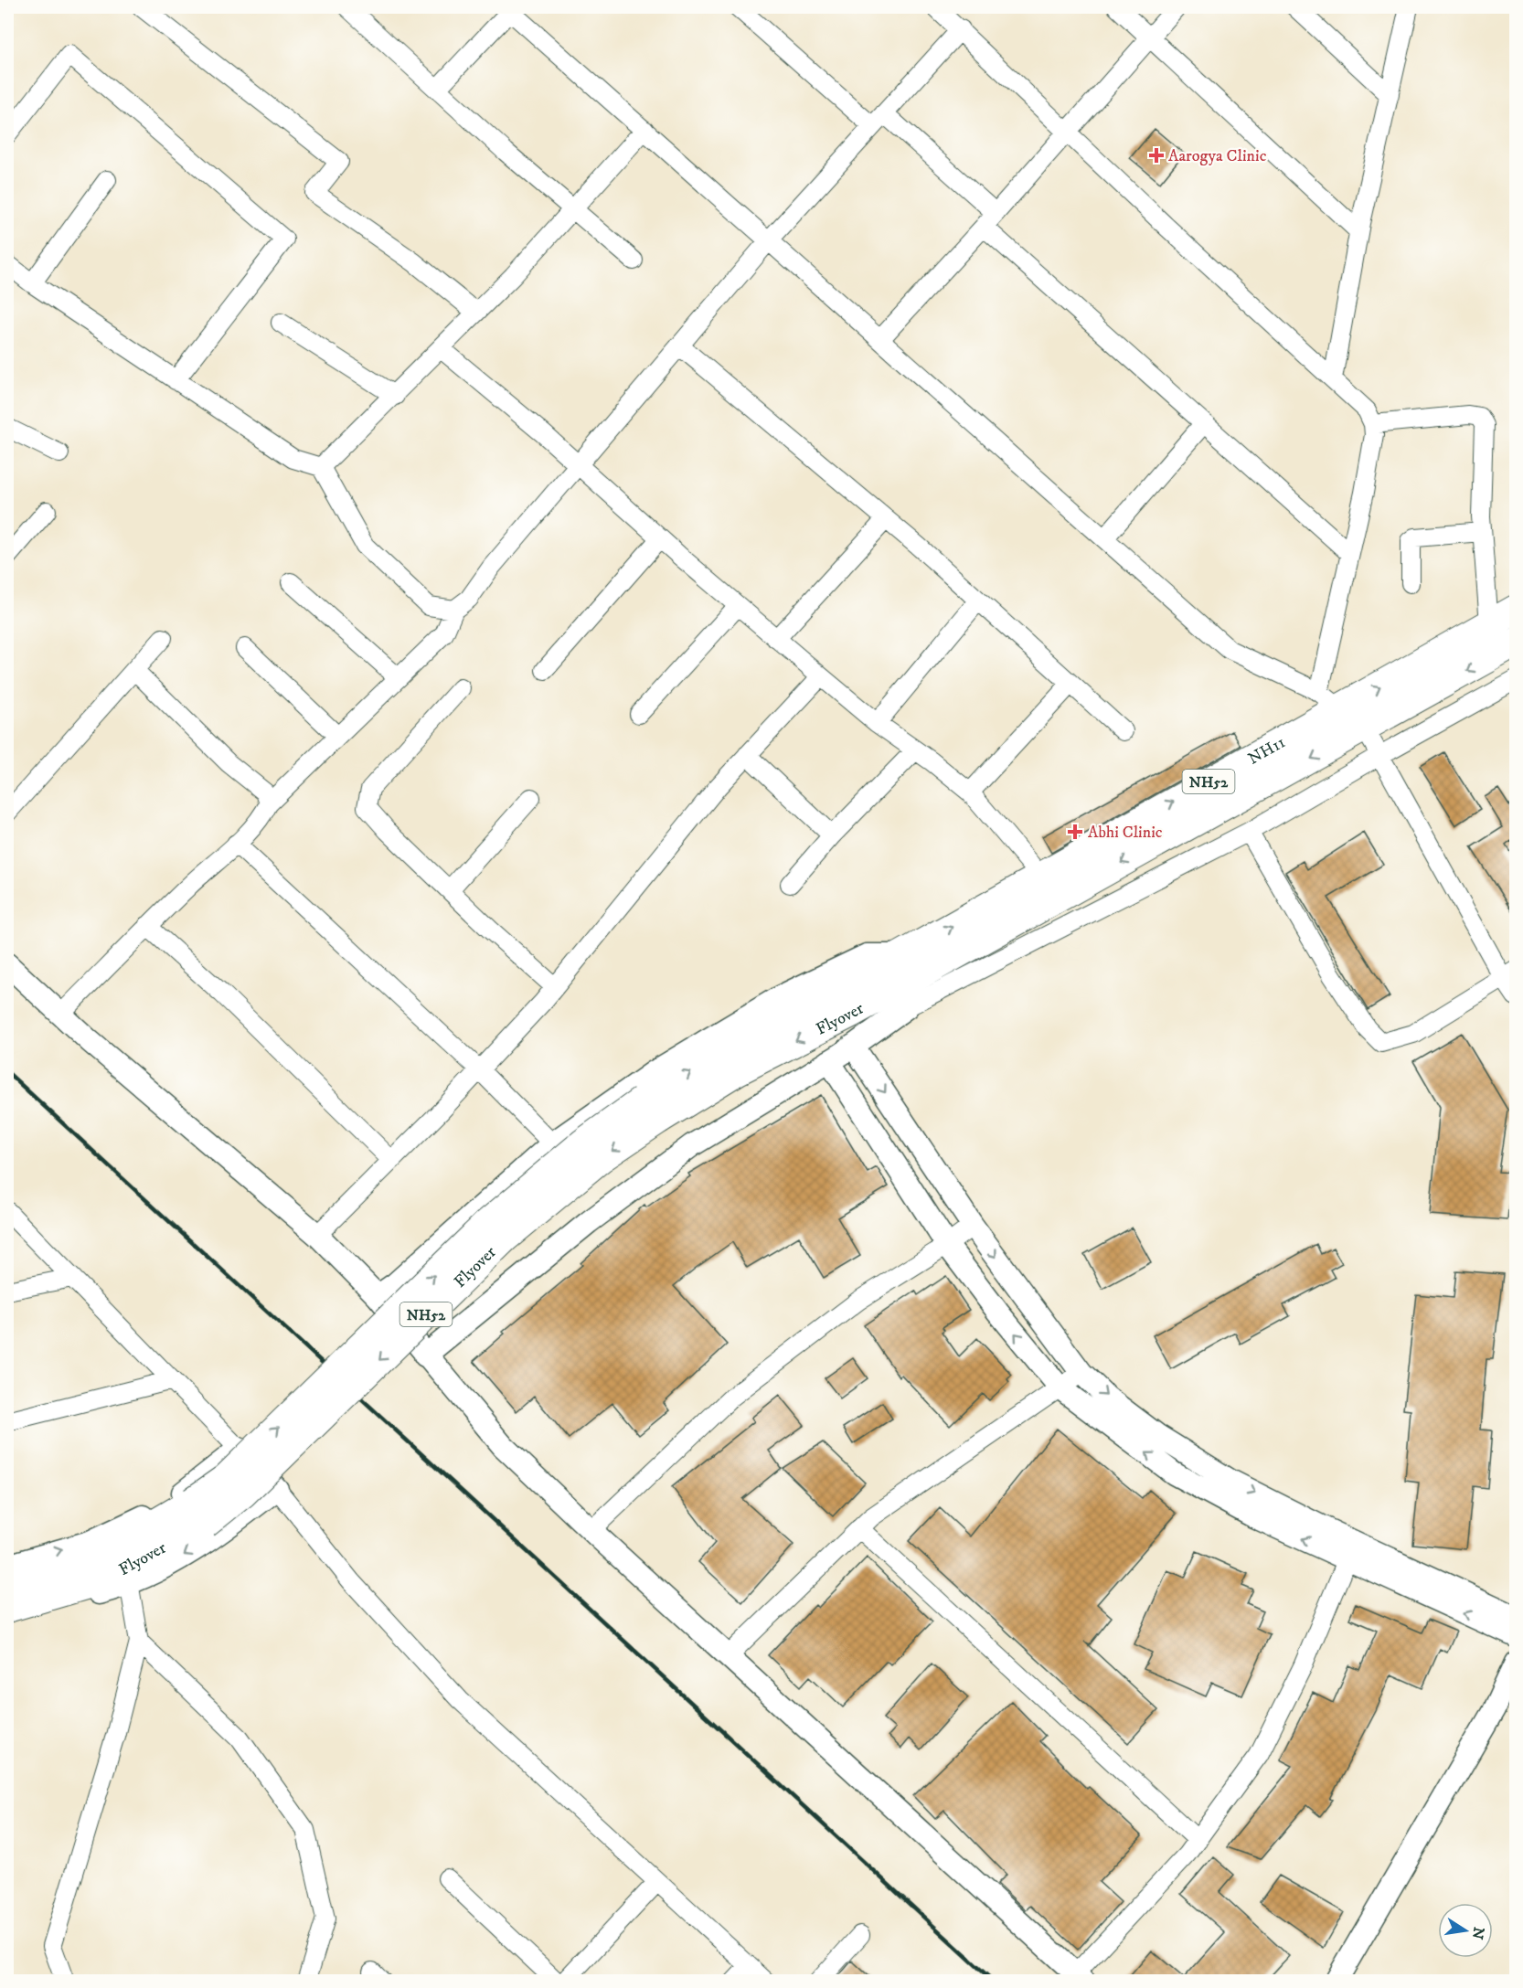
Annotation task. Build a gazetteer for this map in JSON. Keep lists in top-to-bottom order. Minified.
{"streets":{"highway":["NH11","NH52","Flyover"]},"crossings":[["NH11","NH52"],["NH11","Flyover"],["NH52","Flyover"]],"places":{"health":["Aarogya Clinic","Abhi Clinic"]},"north":"right"}
